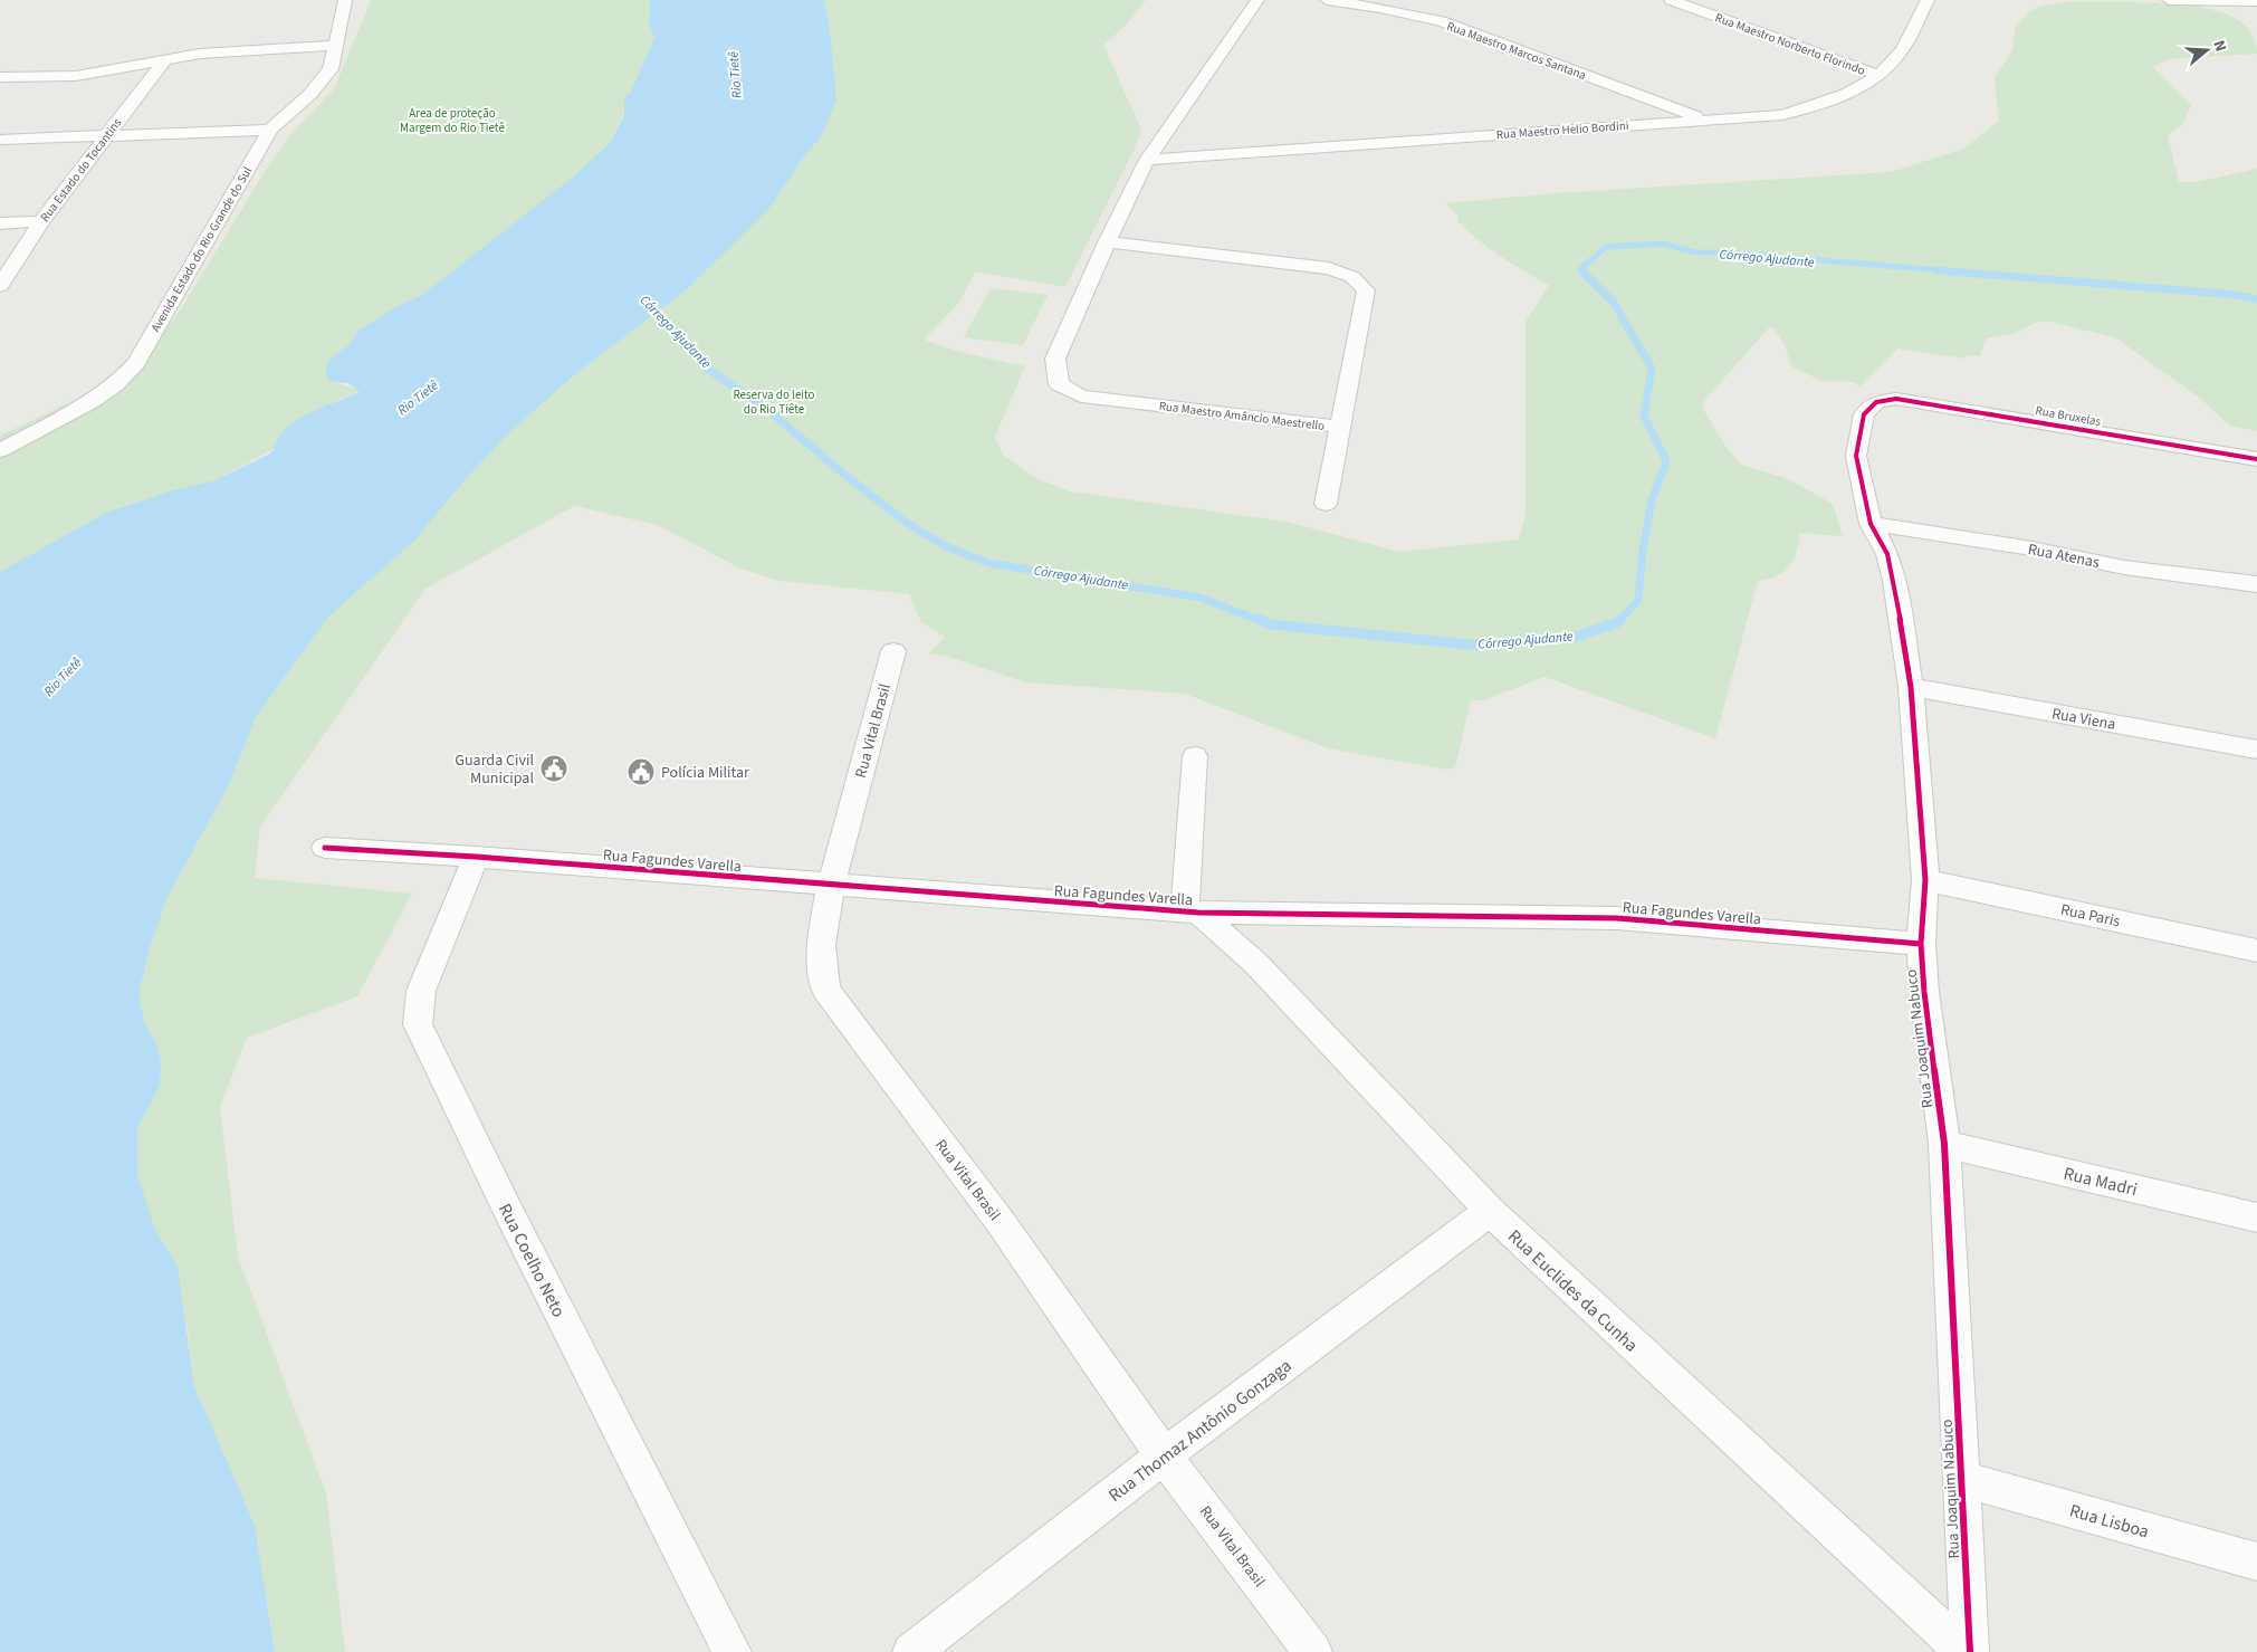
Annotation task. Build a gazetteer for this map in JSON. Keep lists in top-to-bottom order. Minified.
{"streets":{"street":["Rua Maestro Norberto Florindo","Rua Maestro Marcos Santana","Rua Maestro Helio Bordini","Rua Estado do Tocantins","Avenida Estado do Rio Grande do Sul","Rua Maestro Amâncio Maestrello","Rua Bruxelas","Rua Atenas","Rua Viena","Rua Vital Brasil","Rua Fagundes Varella","Rua Paris","Rua Joaquim Nabuco","Rua Madri","Rua Coelho Neto","Rua Euclides da Cunha","Rua Thomaz Antônio Gonzaga","Rua Lisboa"]},"crossings":[["Rua Maestro Norberto Florindo","Rua Maestro Helio Bordini"],["Rua Maestro Marcos Santana","Rua Maestro Helio Bordini"],["Rua Maestro Helio Bordini","Rua Maestro Amâncio Maestrello"],["Rua Bruxelas","Rua Joaquim Nabuco"],["Rua Atenas","Rua Joaquim Nabuco"],["Rua Viena","Rua Joaquim Nabuco"],["Rua Vital Brasil","Rua Fagundes Varella"],["Rua Vital Brasil","Rua Thomaz Antônio Gonzaga"],["Rua Fagundes Varella","Rua Joaquim Nabuco"],["Rua Fagundes Varella","Rua Coelho Neto"],["Rua Fagundes Varella","Rua Euclides da Cunha"],["Rua Paris","Rua Joaquim Nabuco"],["Rua Joaquim Nabuco","Rua Madri"],["Rua Joaquim Nabuco","Rua Lisboa"],["Rua Euclides da Cunha","Rua Thomaz Antônio Gonzaga"]],"water":["Rio Tietê","Córrego Ajudante"],"parks":["Area de proteção Margem do Rio Tietê","Reserva do leito do Rio Tiête"],"places":{"public building":["Guarda Civil Municipal","Polícia Militar"]},"north":"right"}
